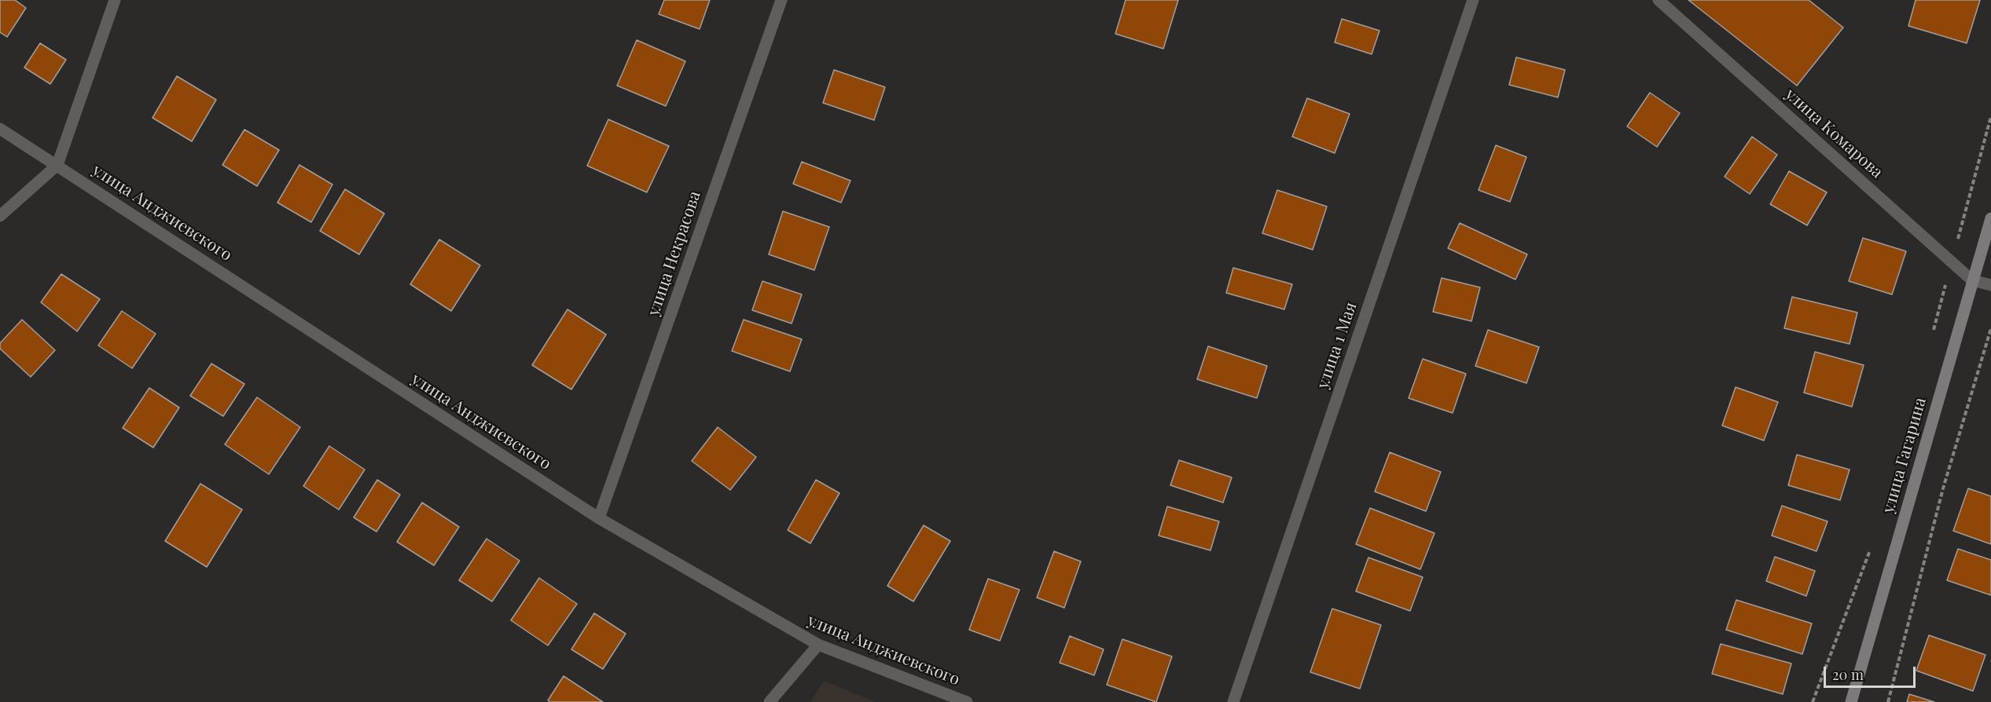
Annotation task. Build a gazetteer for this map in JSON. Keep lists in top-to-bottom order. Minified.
{"streets":{"main road":["улица Гагарина"],"street":["улица Комарова","улица Анджиевского","улица Некрасова","улица 1 Мая"]},"crossings":[["улица Комарова","улица Гагарина"],["улица Анджиевского","улица Некрасова"]],"scale_bar":"20 m"}
